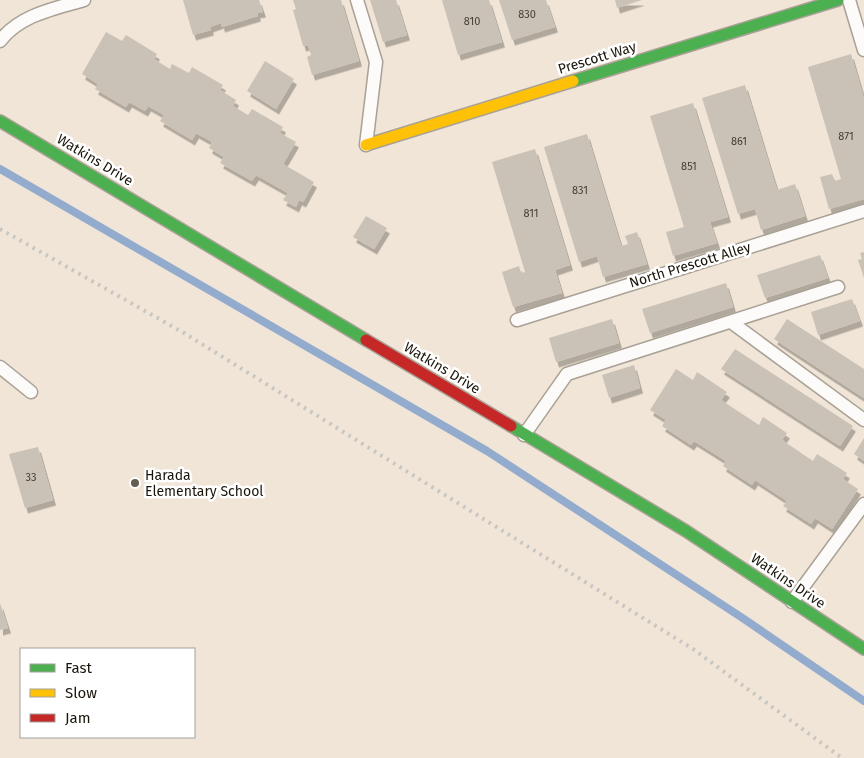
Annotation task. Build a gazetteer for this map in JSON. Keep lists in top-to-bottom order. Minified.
{"streets":{"street":["Prescott Way","Watkins Drive"],"lane":["North Prescott Alley"]},"places":["Harada Elementary School"],"house_numbers":["830","810","871","861","851","831","811","33"],"legend":["Fast","Slow","Jam"]}
